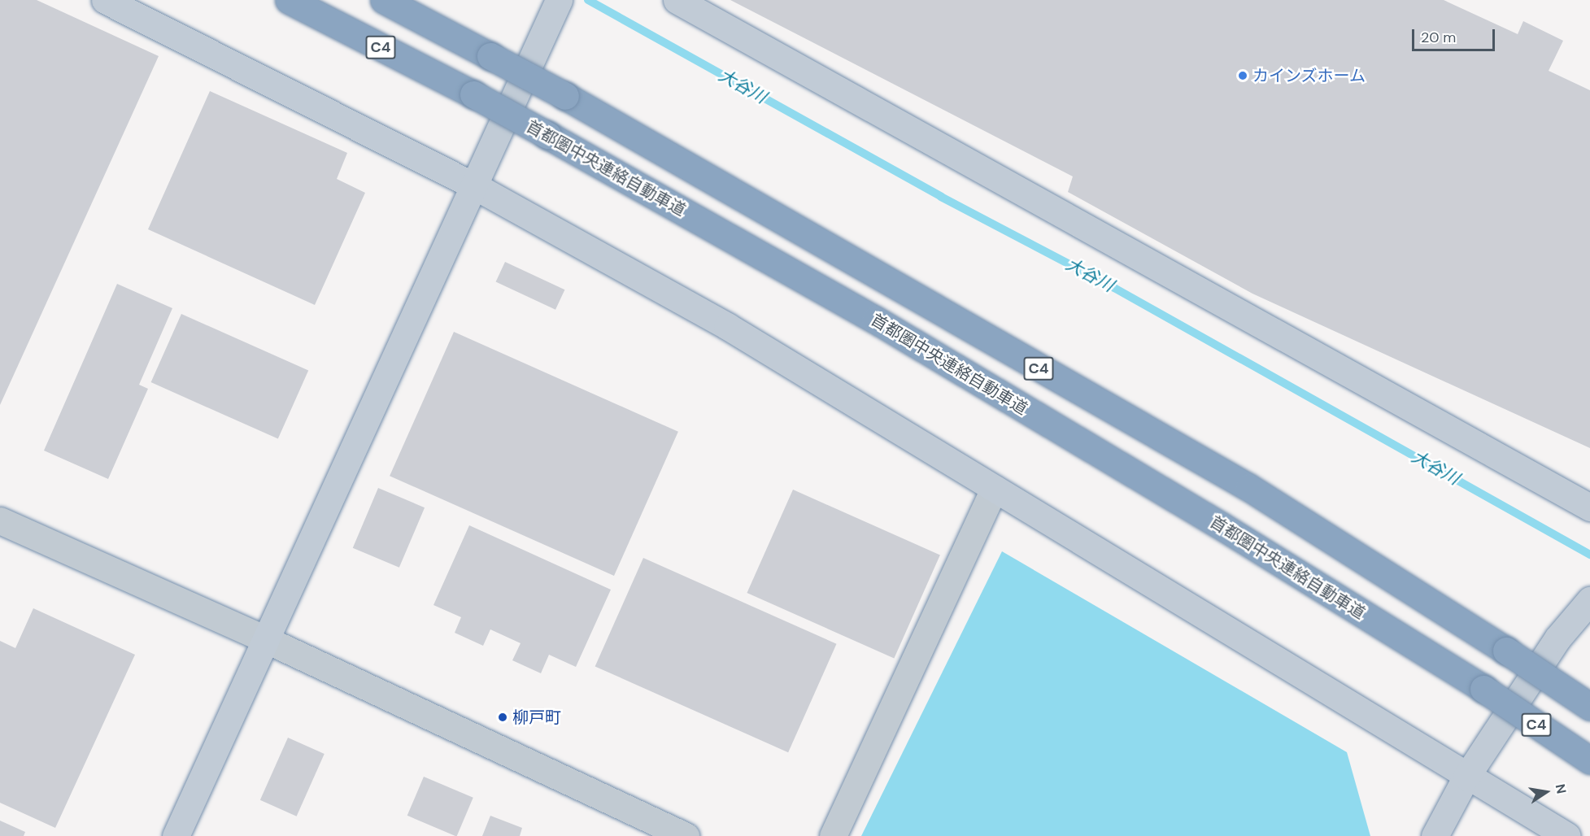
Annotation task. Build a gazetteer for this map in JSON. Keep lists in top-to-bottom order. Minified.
{"streets":{"highway":["C4","首都圏中央連絡自動車道"]},"water":["大谷川"],"places":["カインズホーム","柳戸町"],"scale_bar":"20 m","north":"right"}
